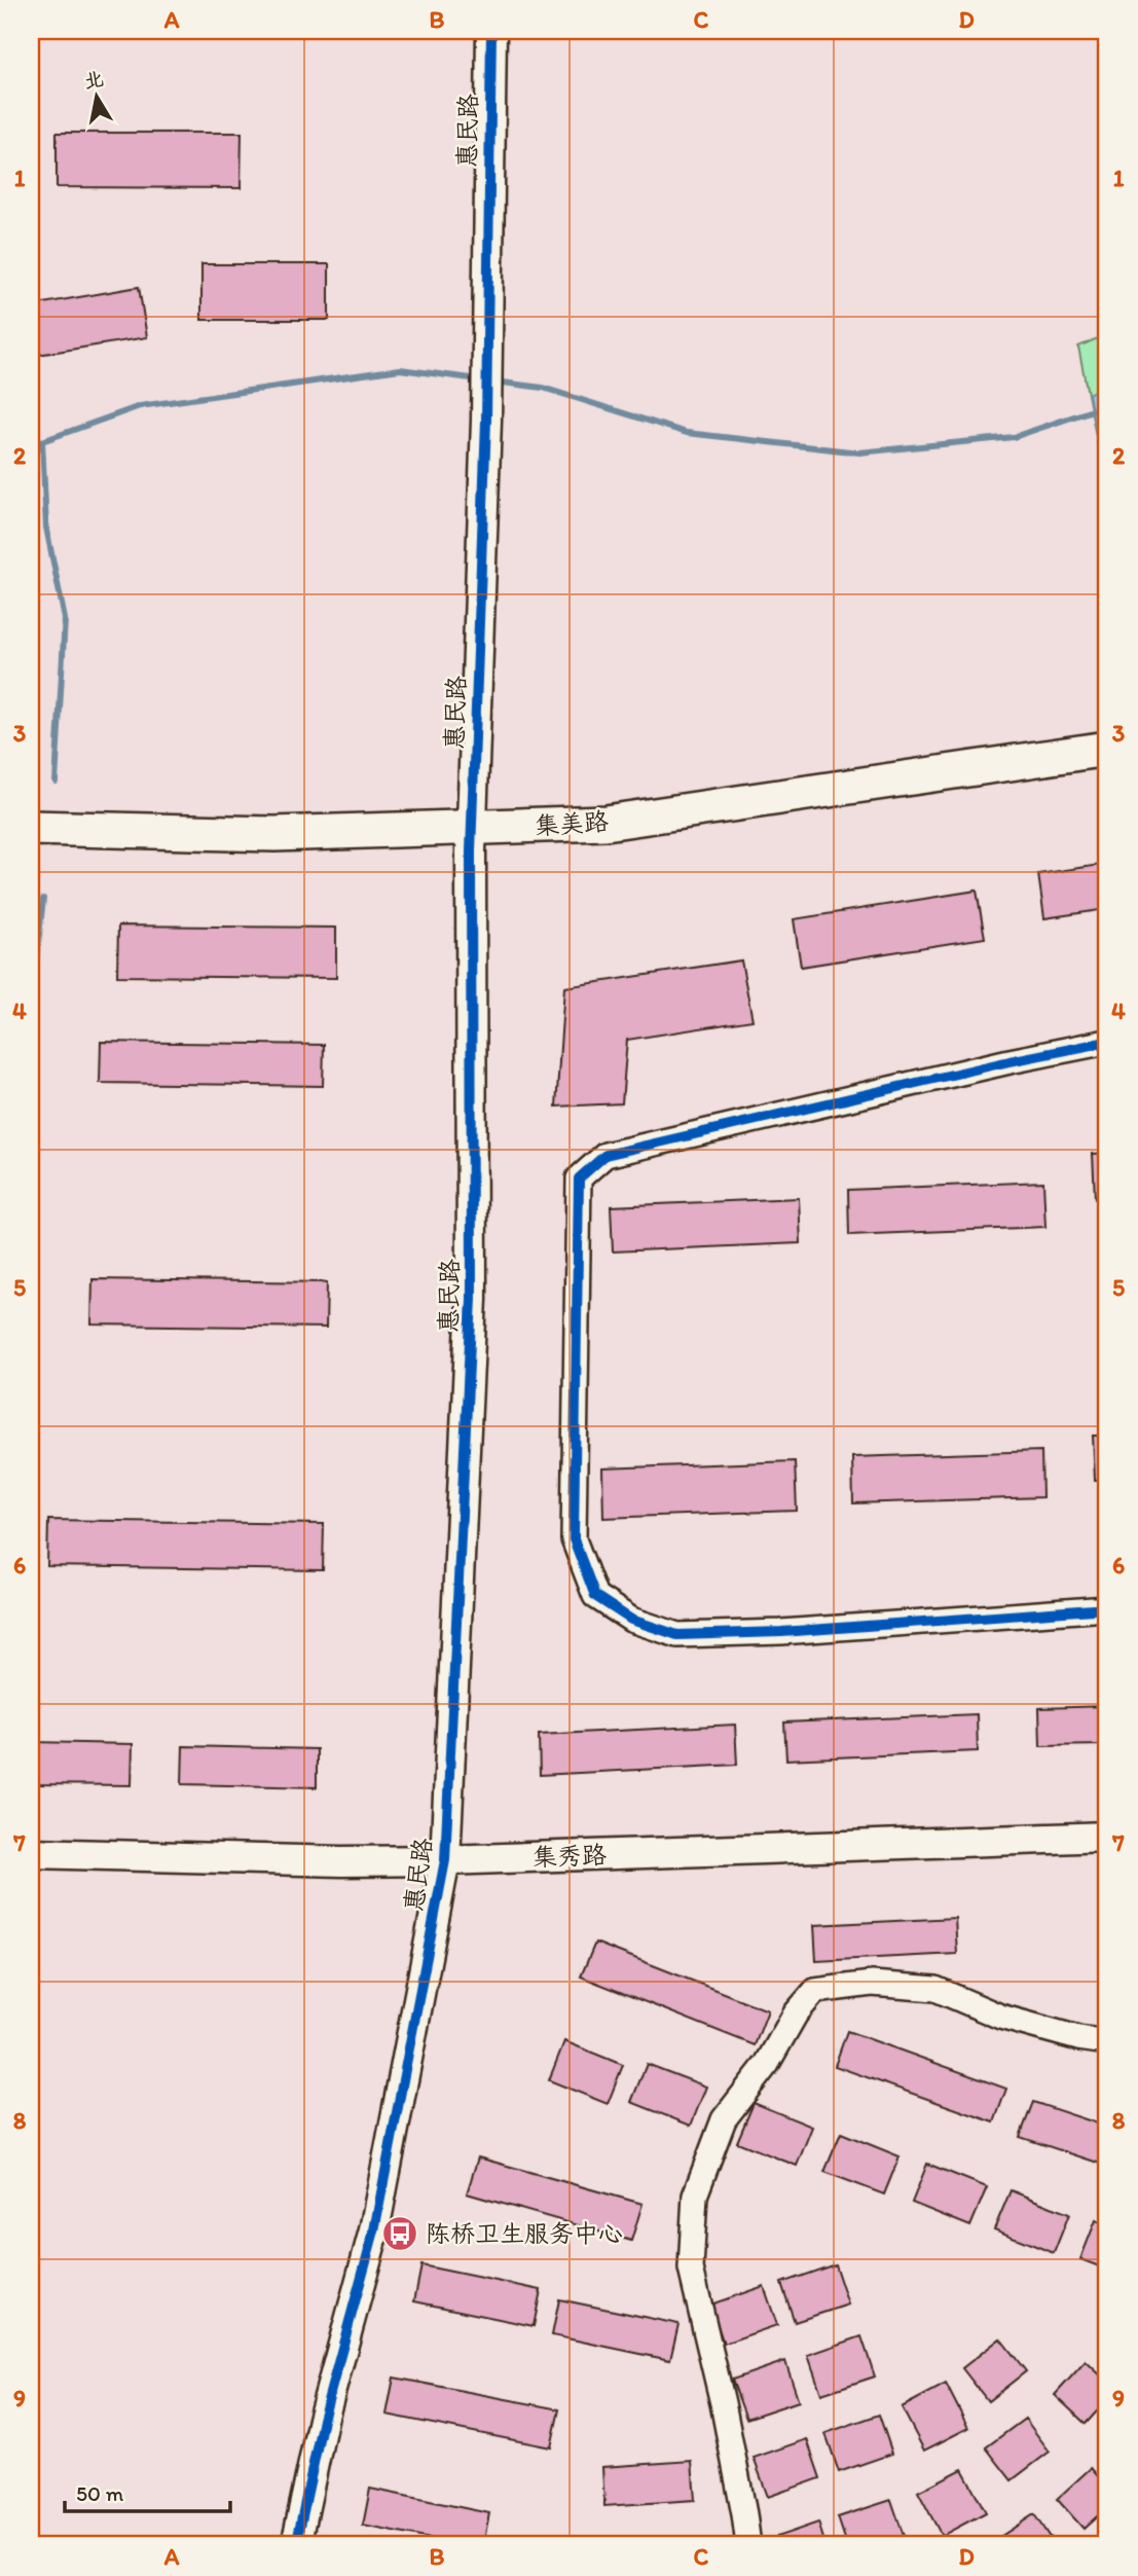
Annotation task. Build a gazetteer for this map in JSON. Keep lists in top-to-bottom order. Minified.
{"streets":{"main road":["集美路"],"street":["惠民路","集秀路"]},"crossings":[["惠民路","集美路"],["惠民路","集秀路"]],"places":{"bus stop":["陈桥卫生服务中心"]},"scale_bar":"50 m","north":"top","grid":{"columns":["A","B","C","D"],"rows":["1","2","3","4","5","6","7","8","9"]}}
